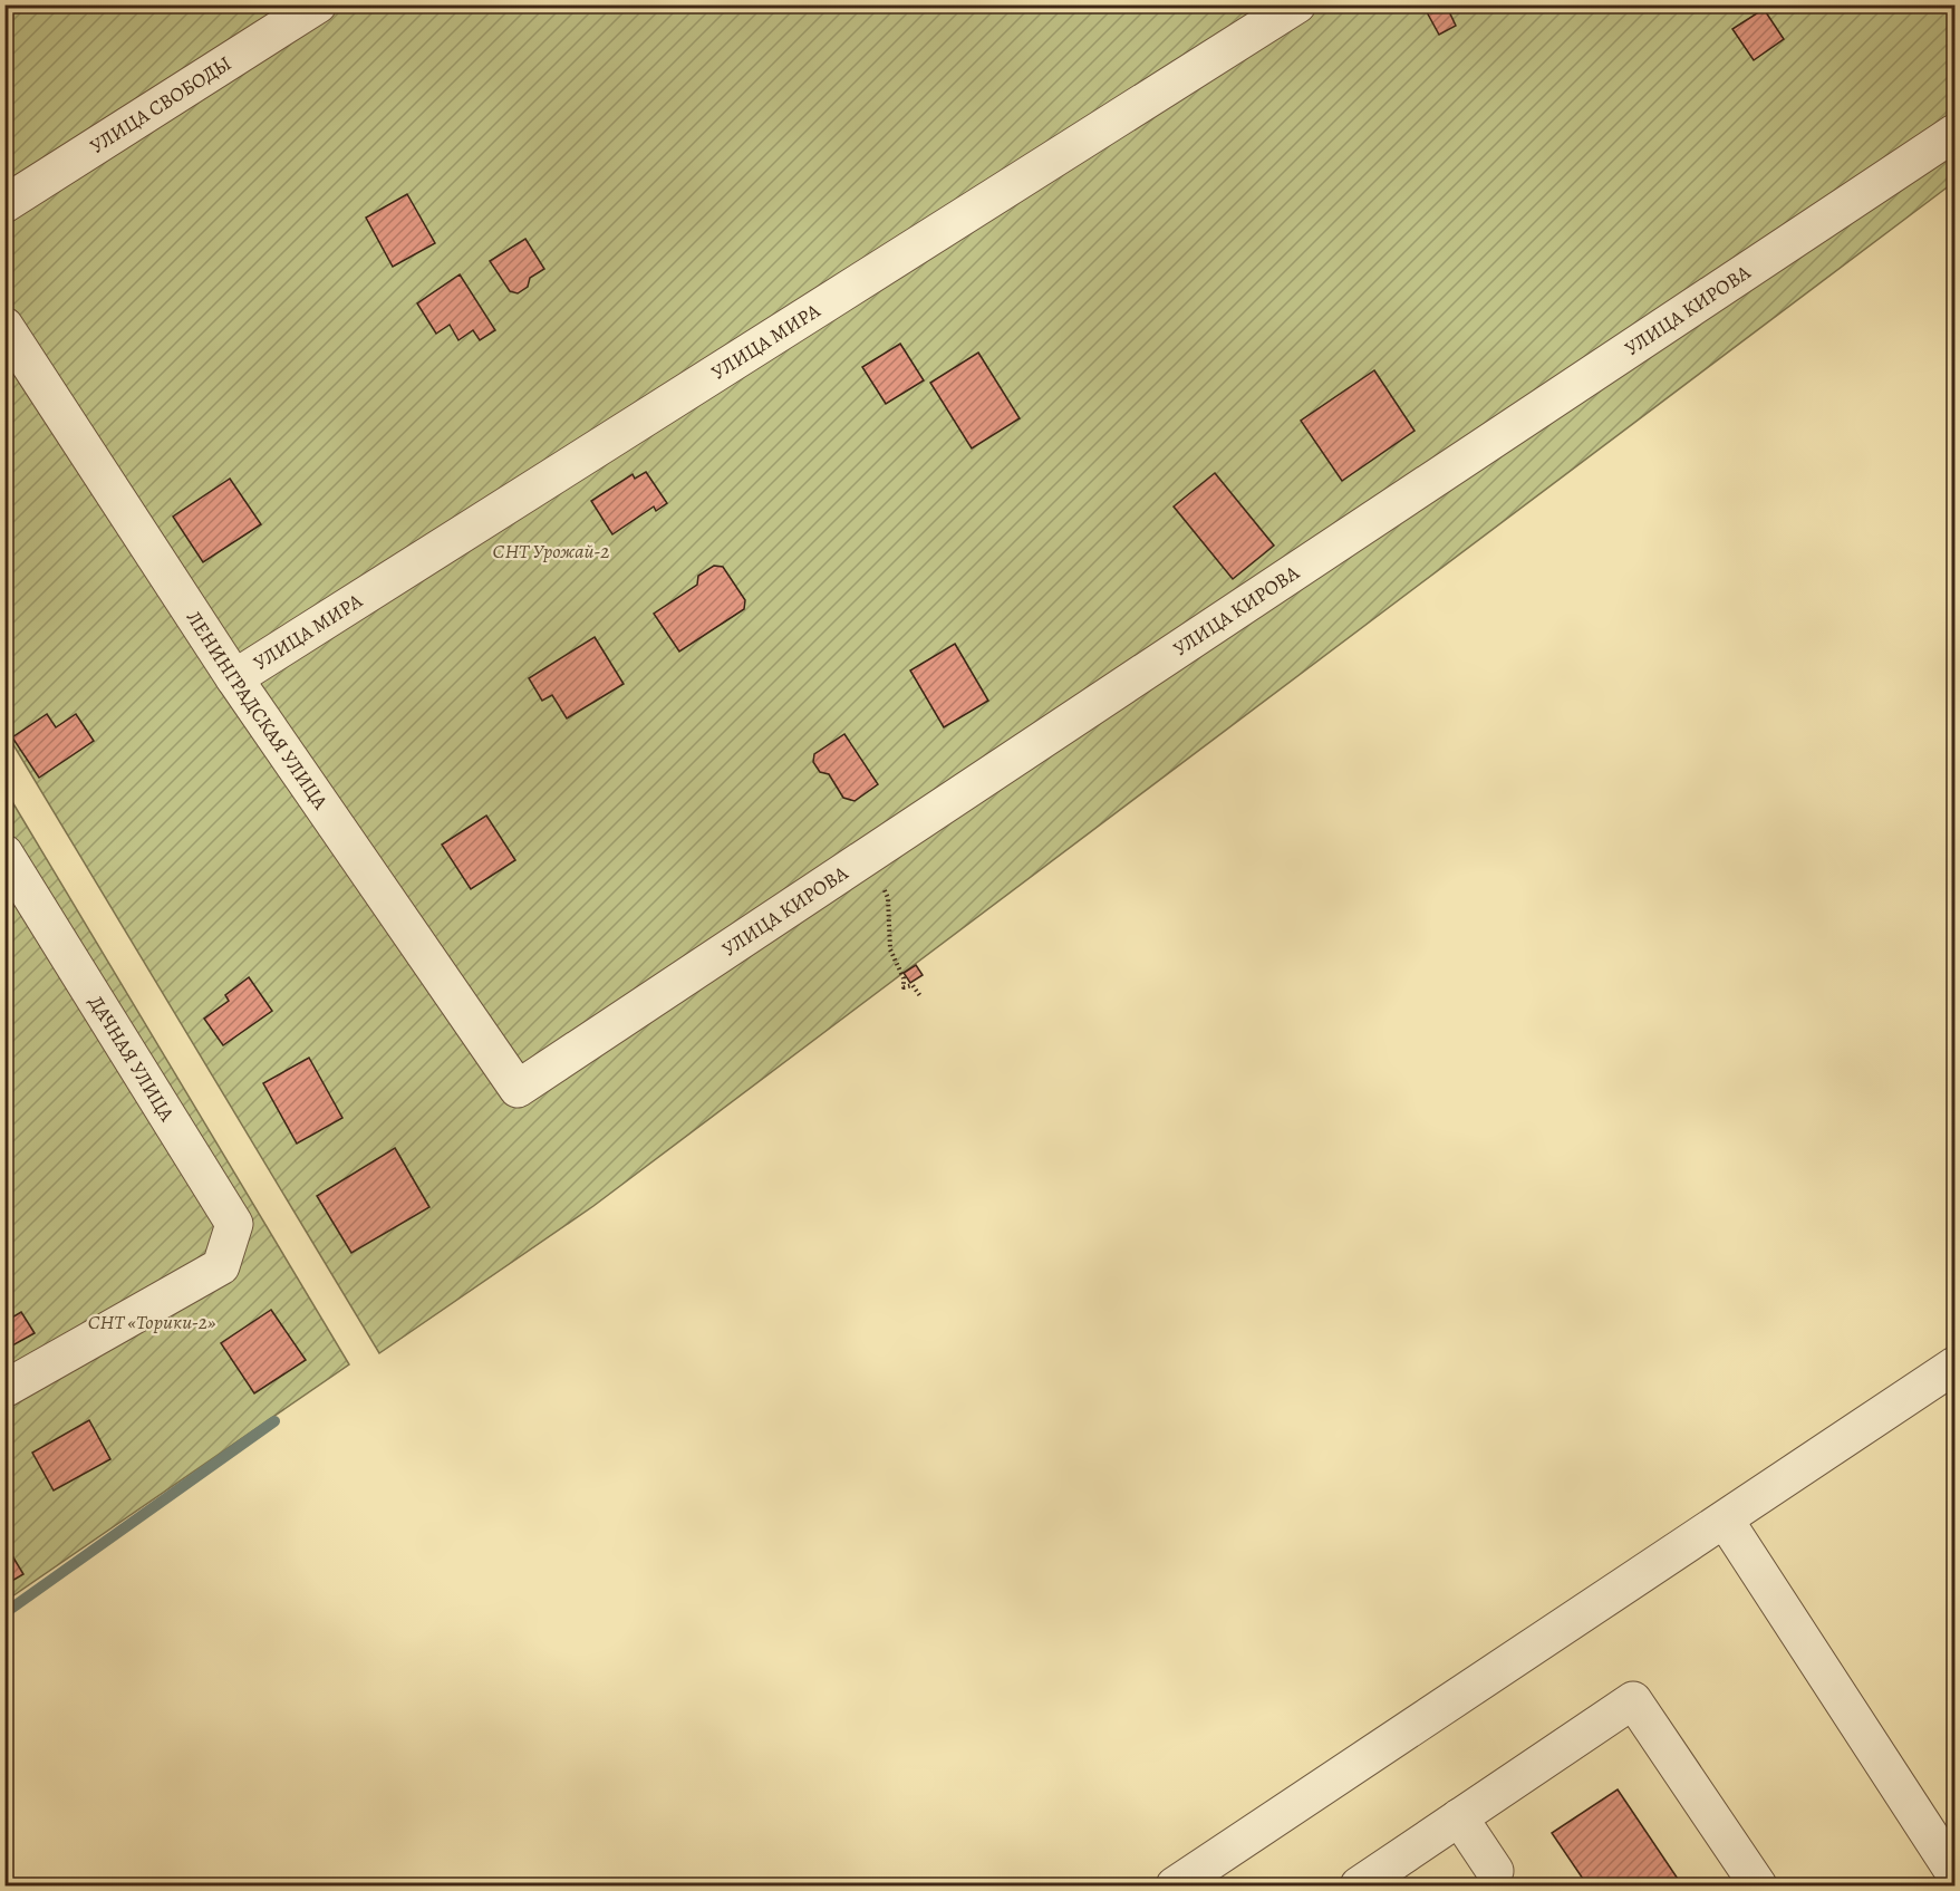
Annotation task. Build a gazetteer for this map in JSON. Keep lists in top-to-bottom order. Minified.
{"streets":{"street":["УЛИЦА СВОБОДЫ","УЛИЦА КИРОВА","УЛИЦА МИРА","ЛЕНИНГРАДСКАЯ УЛИЦА","ДАЧНАЯ УЛИЦА"]},"crossings":[["УЛИЦА КИРОВА","ЛЕНИНГРАДСКАЯ УЛИЦА"],["УЛИЦА МИРА","ЛЕНИНГРАДСКАЯ УЛИЦА"]],"parks":["СНТ Урожай-2","СНТ «Торики-2»"]}
